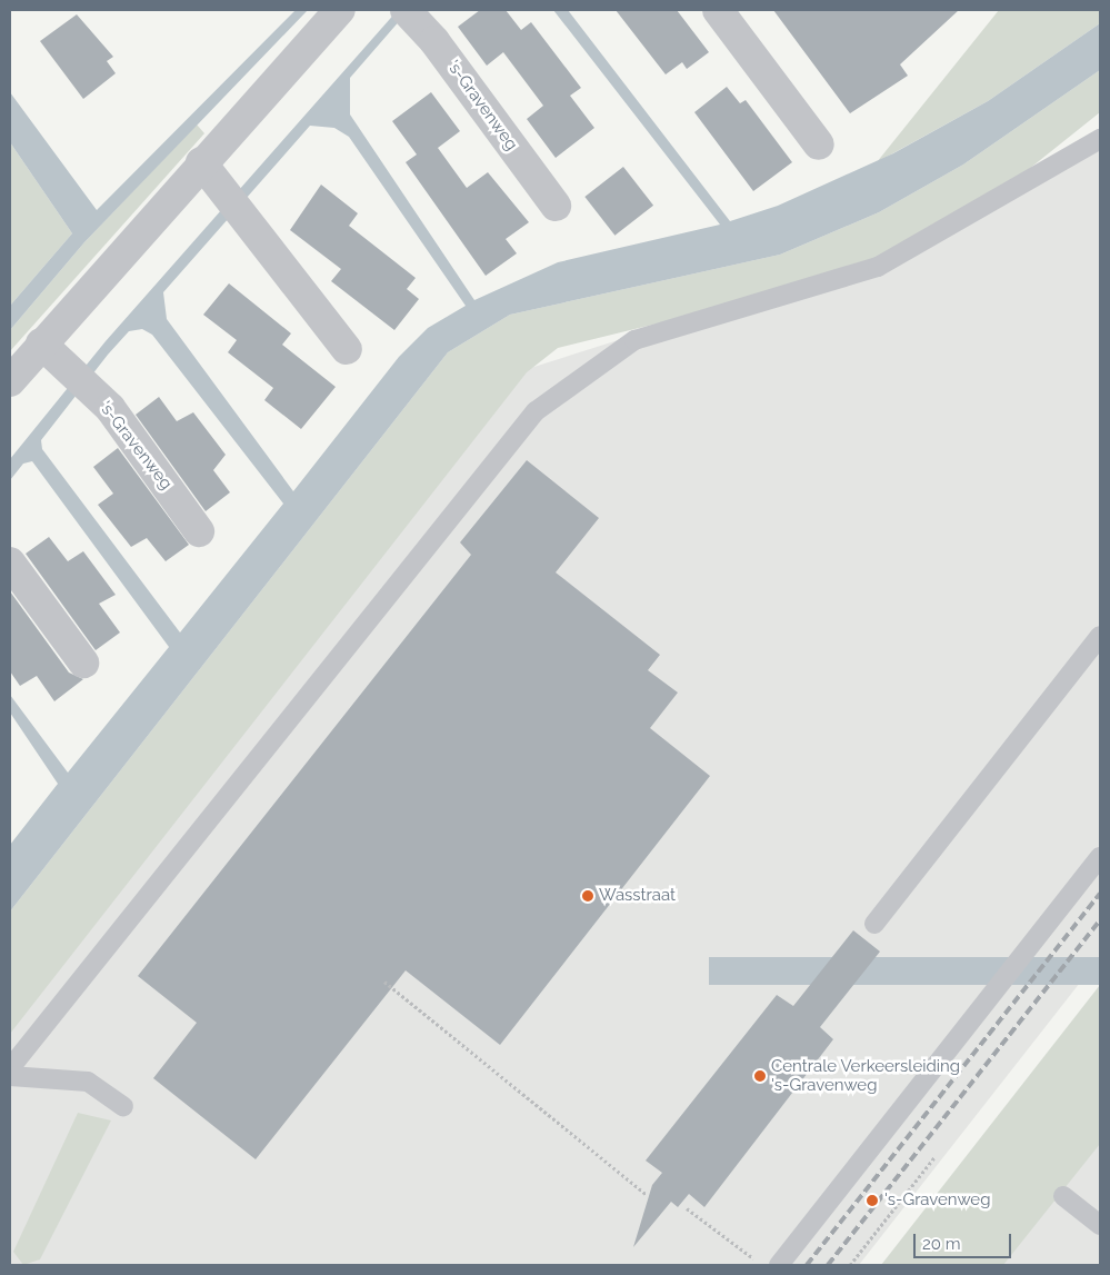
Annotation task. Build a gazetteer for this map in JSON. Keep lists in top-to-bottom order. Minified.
{"streets":{"street":["'s-Gravenweg"]},"places":["Wasstraat","Centrale Verkeersleiding 's-Gravenweg","'s-Gravenweg"],"scale_bar":"20 m"}
